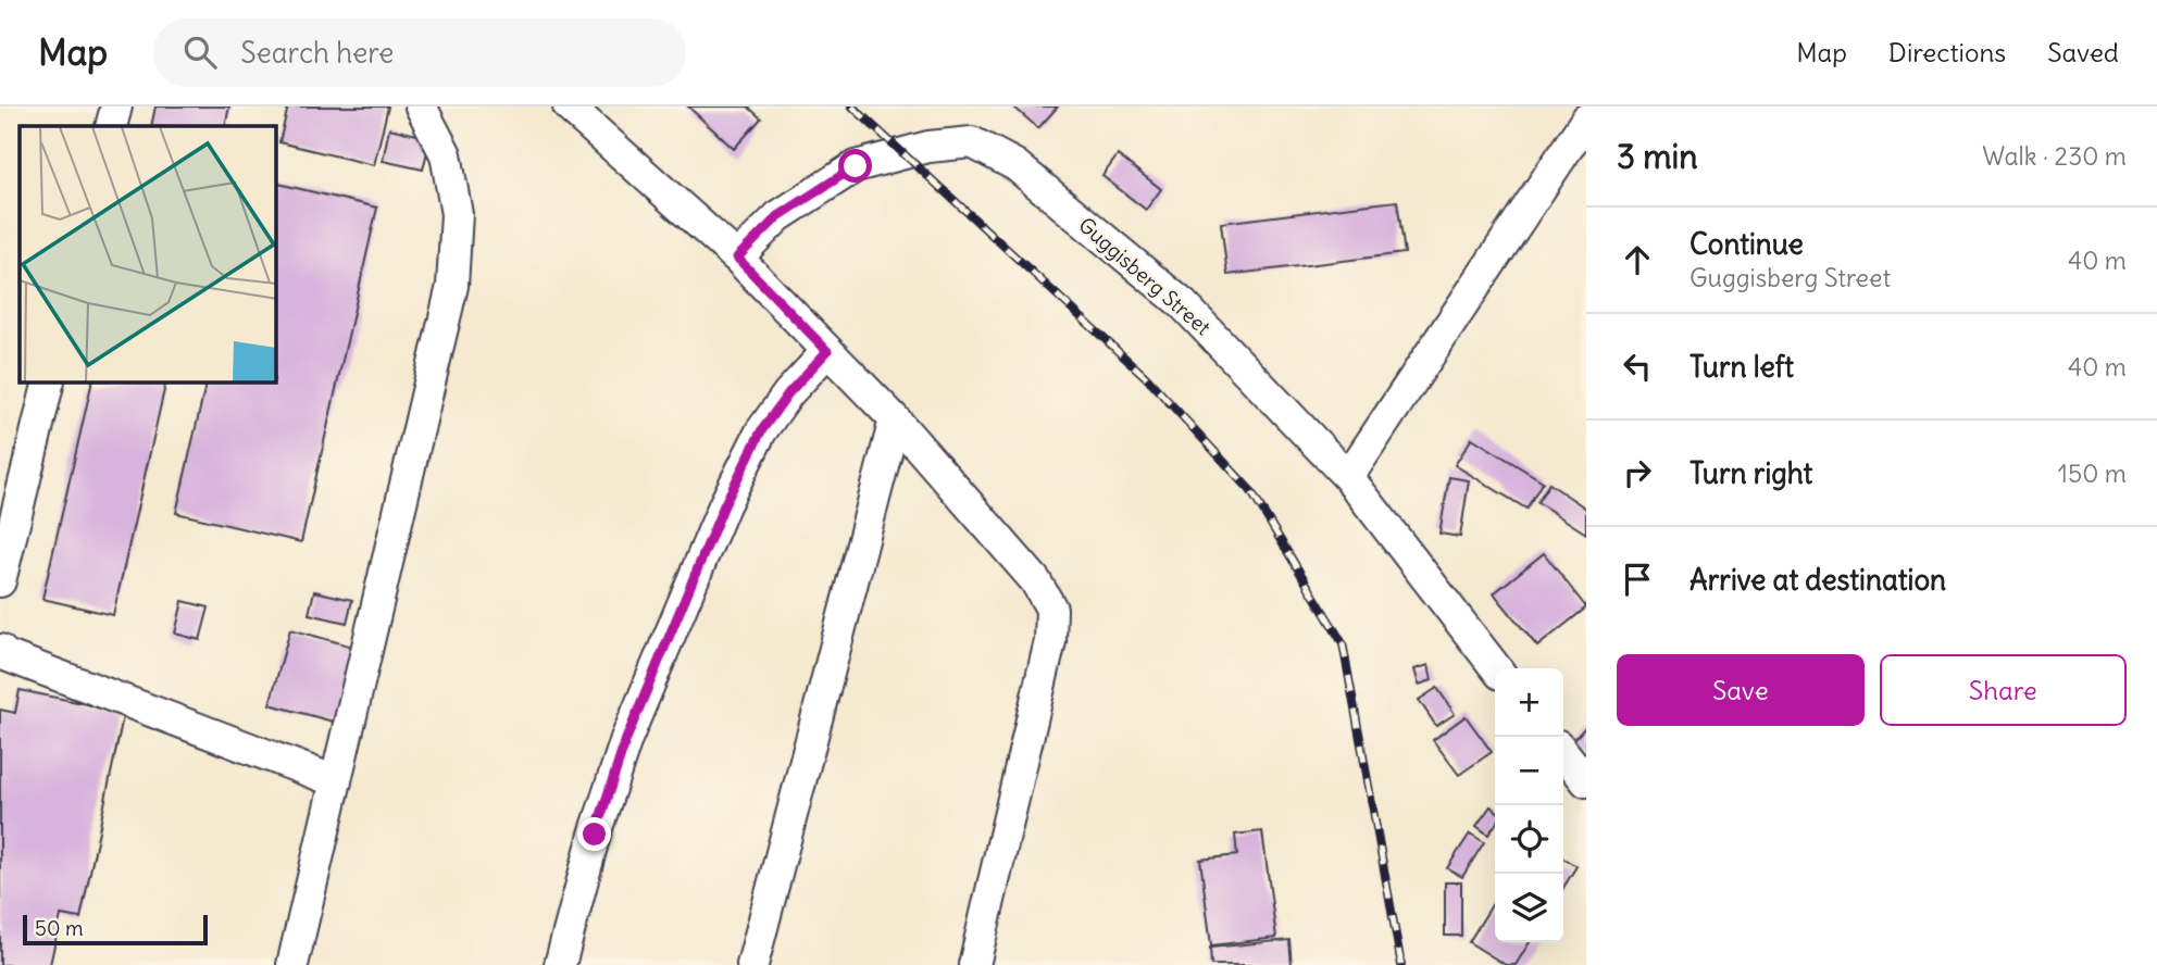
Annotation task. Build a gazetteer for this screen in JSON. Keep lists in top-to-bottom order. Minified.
{"streets":{"lane":["Guggisberg Street"]},"scale_bar":"50 m","page":{"header":"Map","search":"Search here","nav":["Map","Directions","Saved"],"heading":["3 min","Walk · 230 m"],"list":[["Continue","Guggisberg Street","40 m"],["Turn left","40 m"],["Turn right","150 m"],"Arrive at destination"],"buttons":["Save","Share"],"map_buttons":["+","−"],"scale":"50 m"}}
